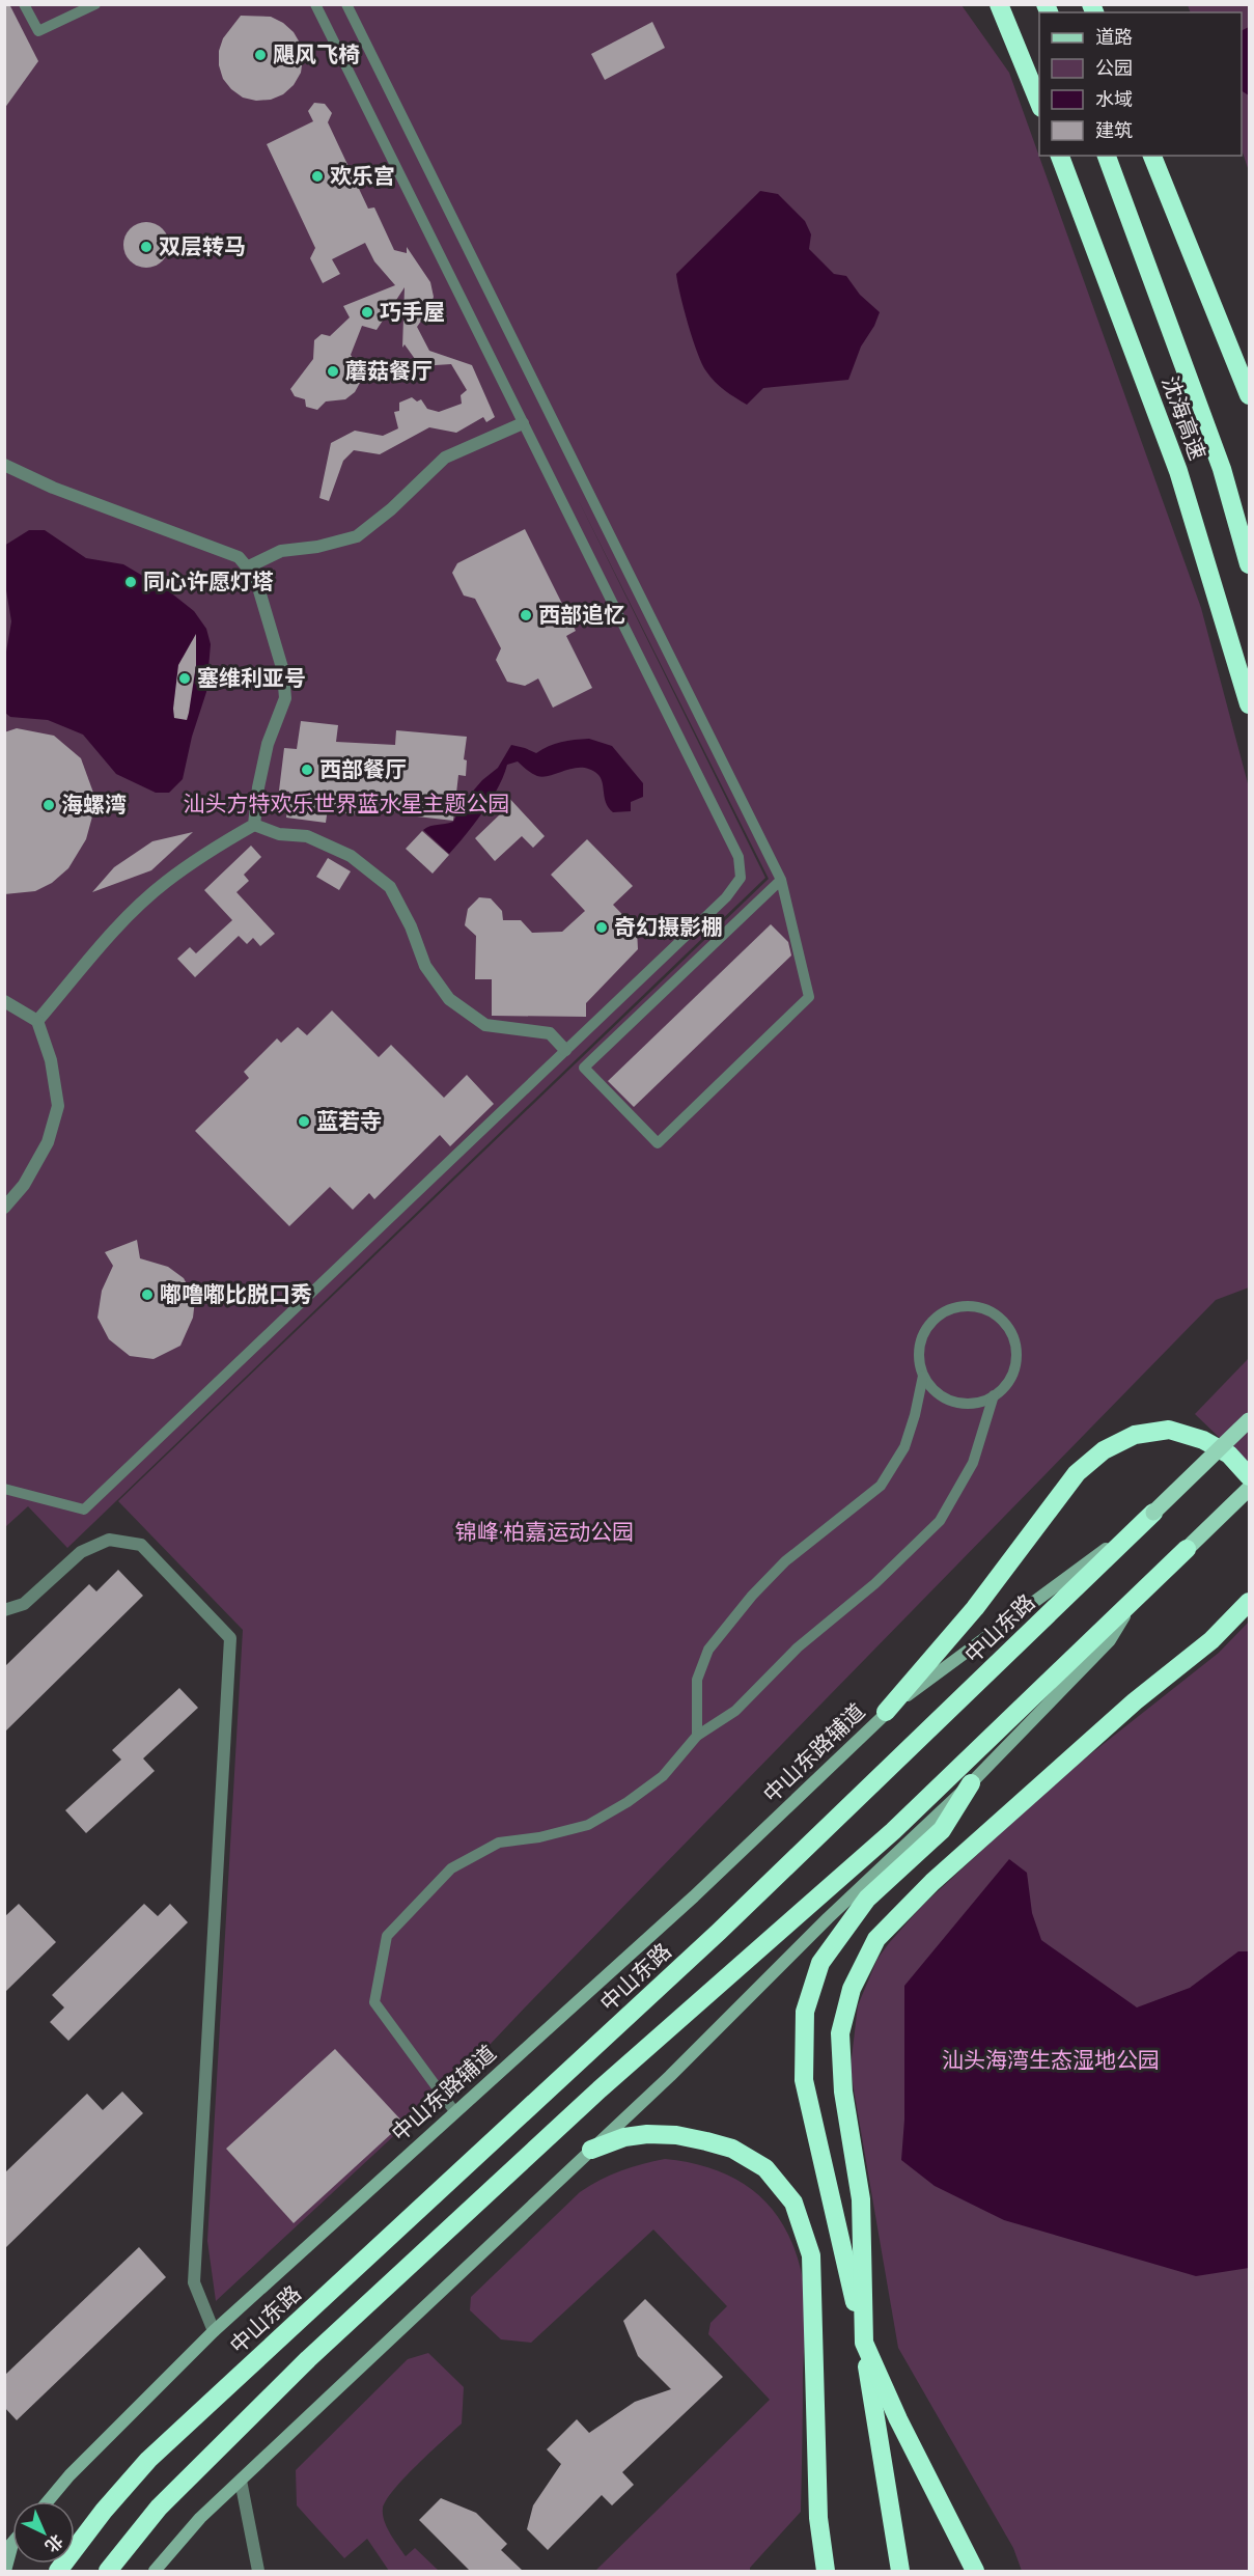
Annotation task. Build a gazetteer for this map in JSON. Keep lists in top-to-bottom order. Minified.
{"streets":{"highway":["沈海高速","中山东路"],"street":["中山东路辅道"]},"crossings":[["中山东路","中山东路辅道"]],"parks":["汕头方特欢乐世界蓝水星主题公园","锦峰·柏嘉运动公园","汕头海湾生态湿地公园"],"places":["飓风飞椅","欢乐宫","双层转马","巧手屋","蘑菇餐厅","同心许愿灯塔","西部追忆","塞维利亚号","西部餐厅","海螺湾","奇幻摄影棚","蓝若寺","嘟噜嘟比脱口秀"],"legend":["道路","公园","水域","建筑"],"north":"bottom right"}
